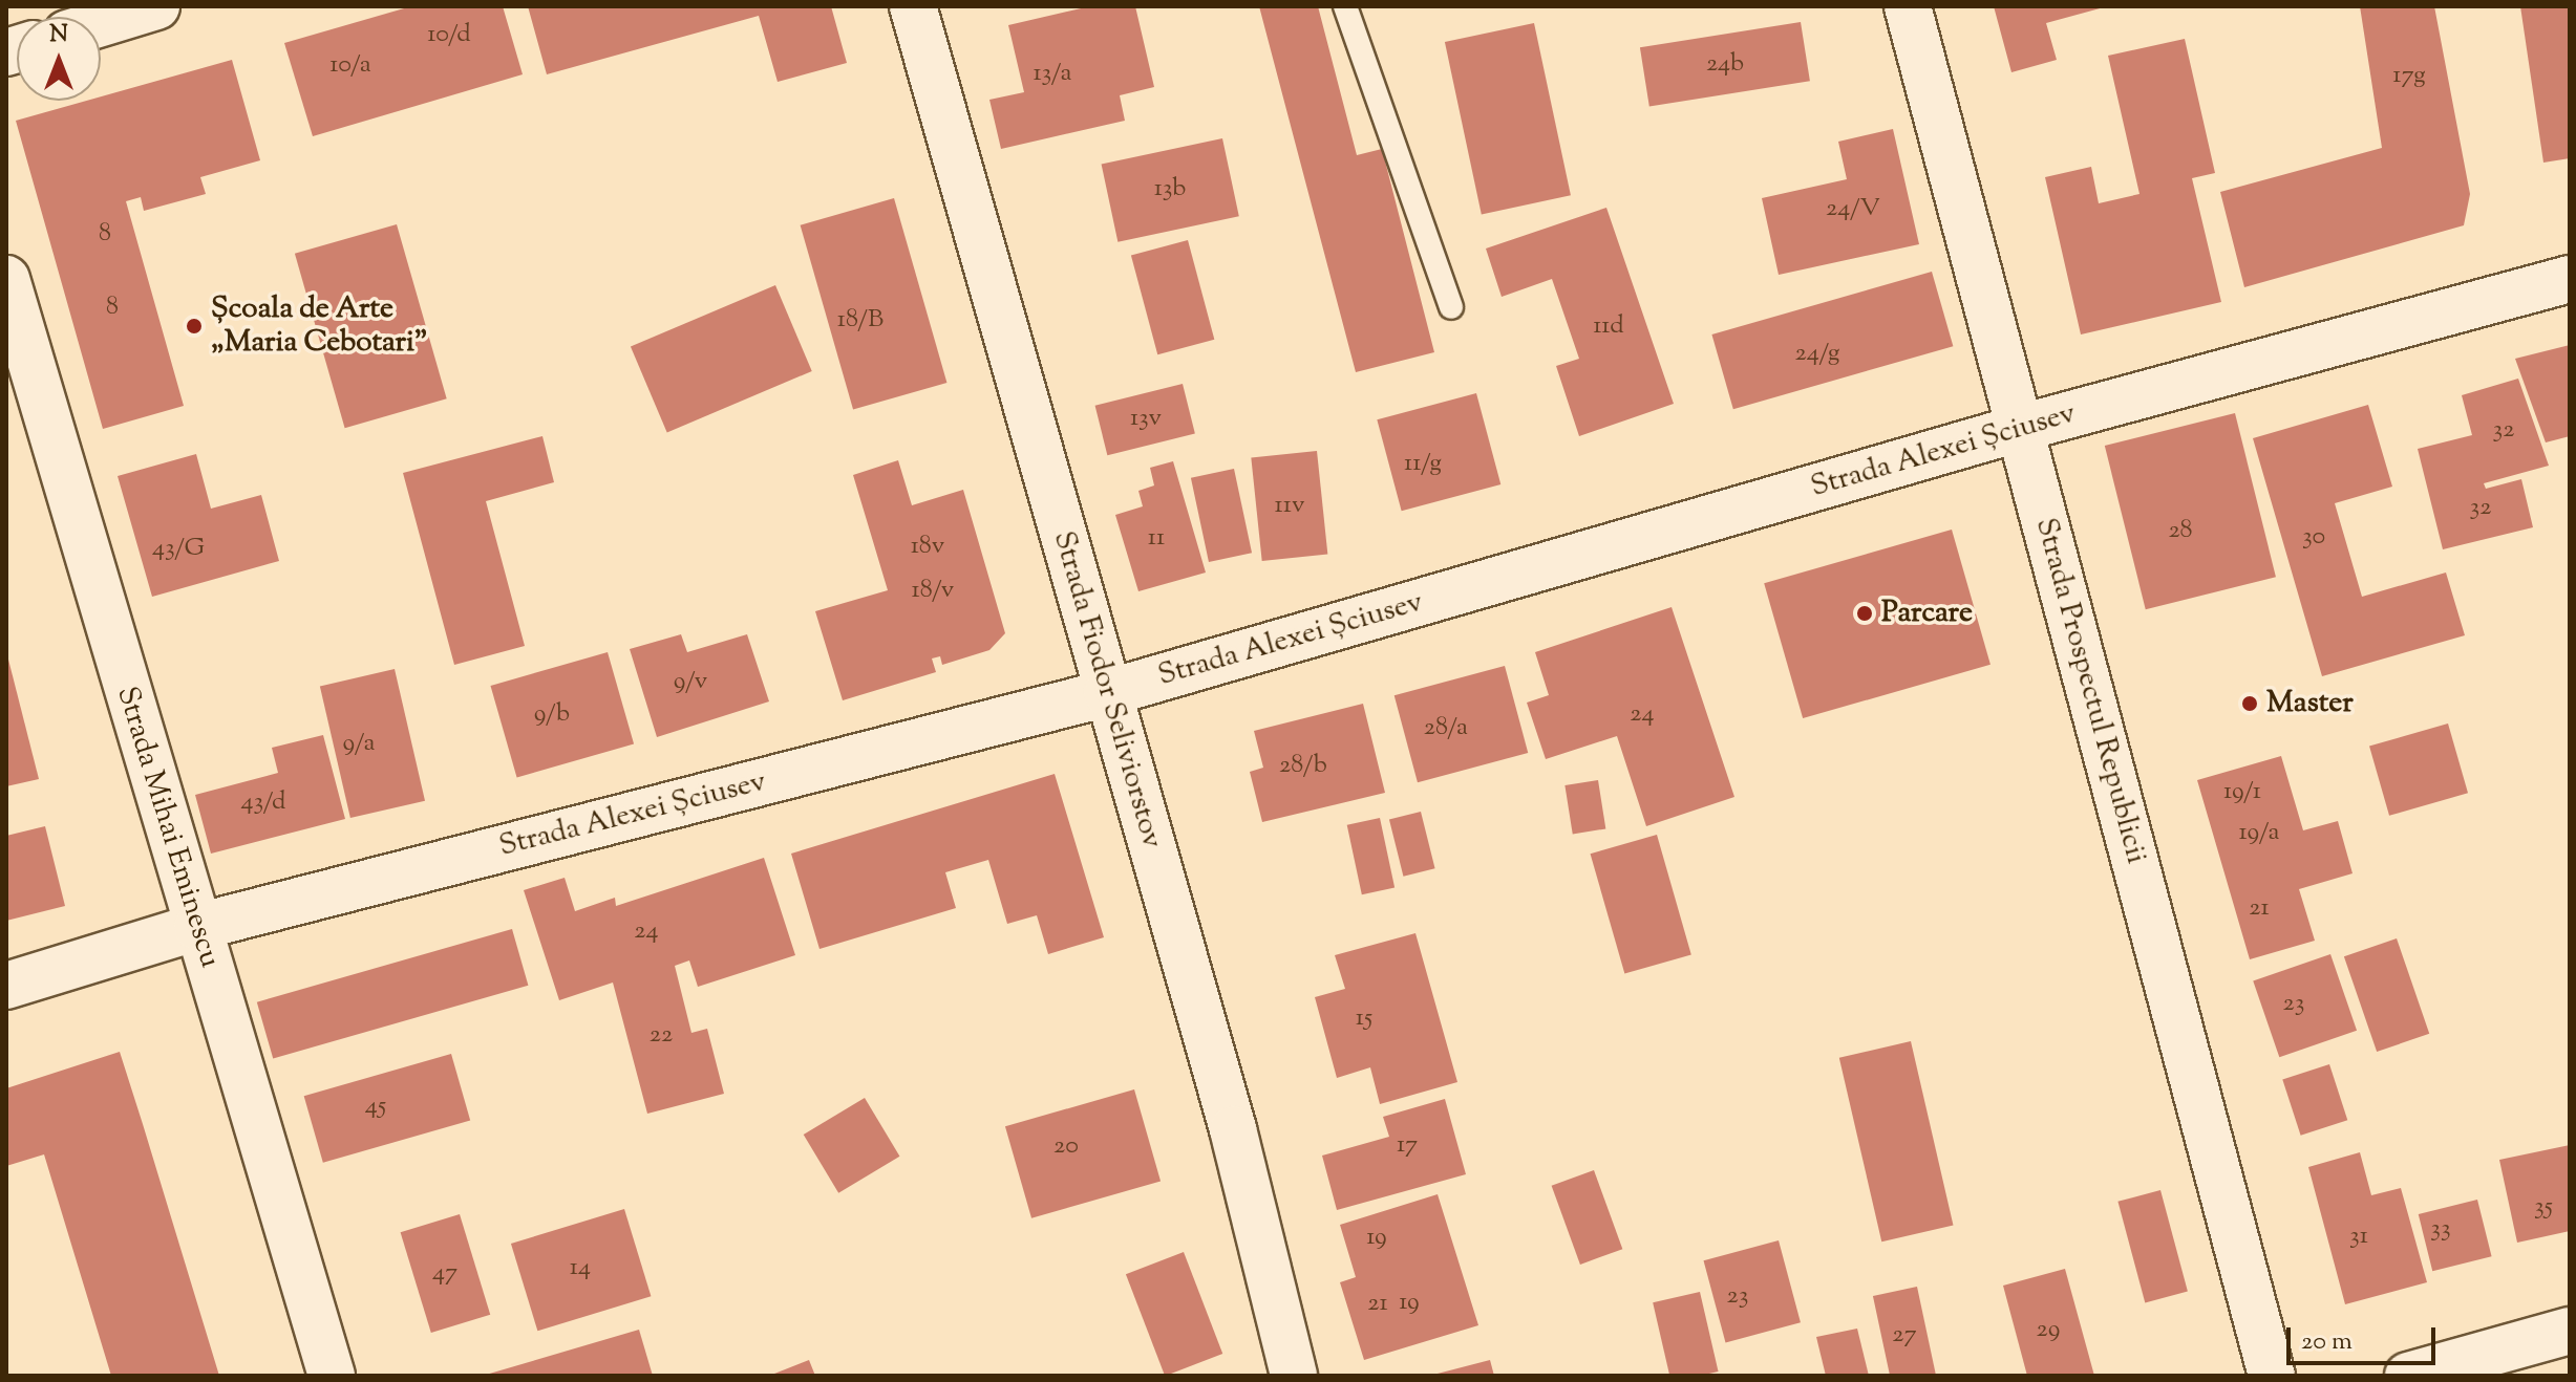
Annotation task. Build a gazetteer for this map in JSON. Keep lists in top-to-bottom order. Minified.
{"streets":{"street":["Strada Alexei Șciusev","Strada Fiodor Seliviorstov","Strada Prospectul Republicii","Strada Mihai Eminescu"]},"crossings":[["Strada Alexei Șciusev","Strada Fiodor Seliviorstov"],["Strada Alexei Șciusev","Strada Prospectul Republicii"],["Strada Alexei Șciusev","Strada Mihai Eminescu"]],"places":["Școala de Arte „Maria Cebotari”","Parcare","Master"],"house_numbers":["10/d","24b","10/a","13/a","17g","13b","24/V","8","8","18/B","11d","24/g","13v","32","11/g","11v","32","28","30","11","18v","43/G","18/v","9/v","9/b","24","28/a","9/a","28/b","19/1","43/d","19/a","21","24","23","15","22","45","17","20","35","33","31","19","14","47","23","19","21","29","27"],"scale_bar":"20 m","north":"top"}
